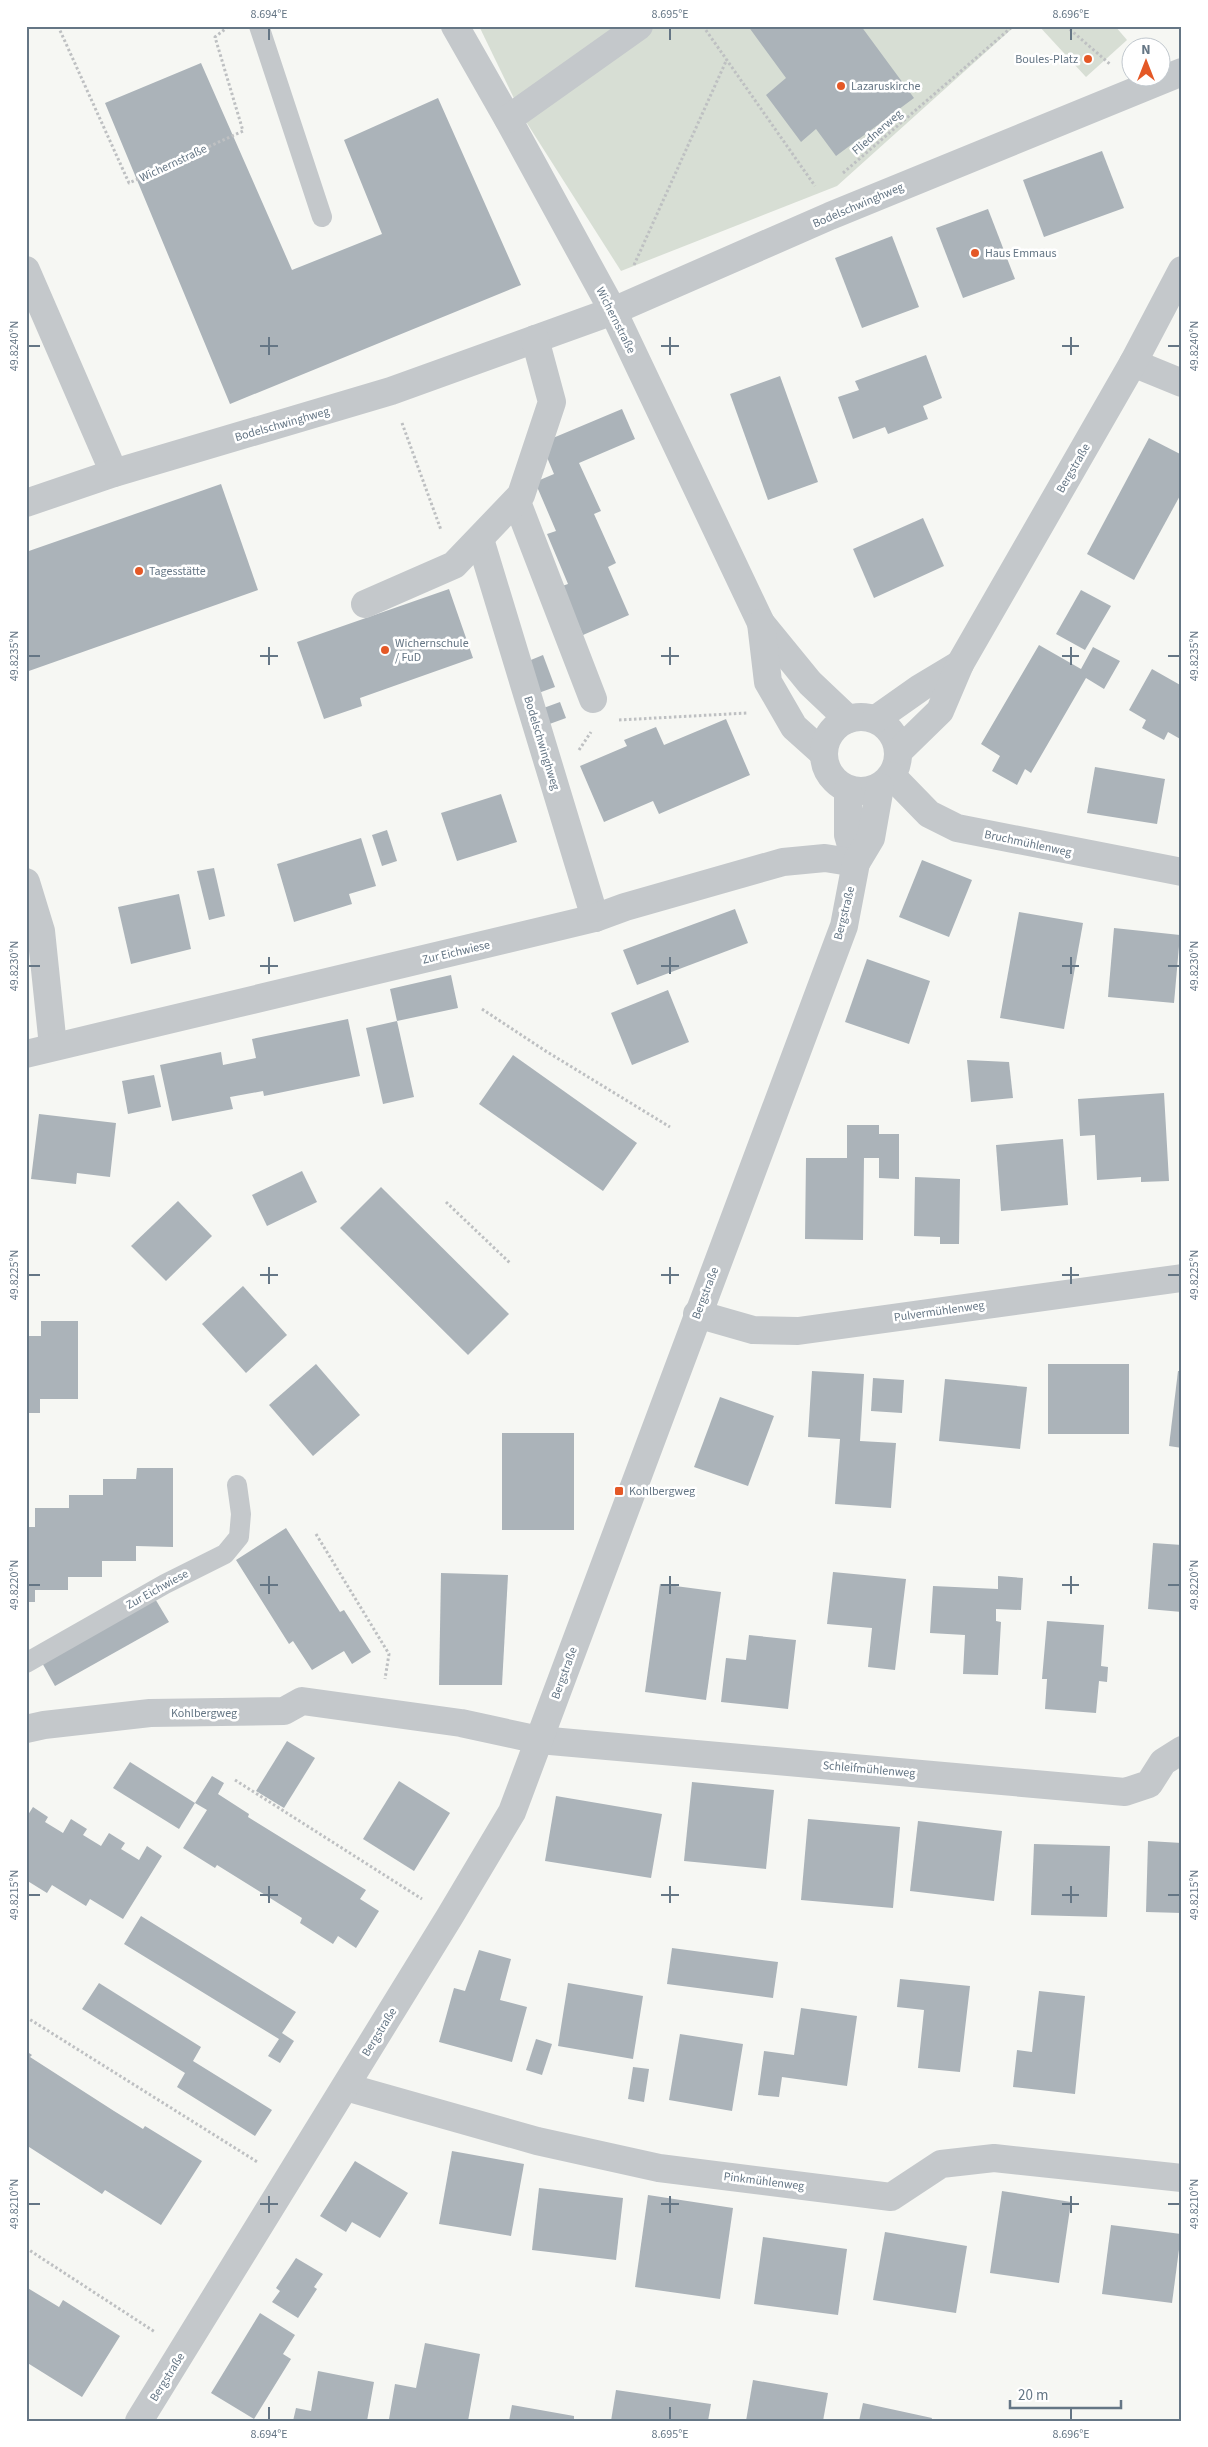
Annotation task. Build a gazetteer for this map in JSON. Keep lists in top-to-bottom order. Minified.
{"streets":{"street":["Wichernstraße","Bodelschwinghweg","Bergstraße","Bruchmühlenweg","Zur Eichwiese","Pulvermühlenweg","Kohlbergweg","Schleifmühlenweg","Pinkmühlenweg"],"path":["Fliednerweg"]},"crossings":[["Wichernstraße","Bodelschwinghweg"],["Wichernstraße","Bergstraße"],["Wichernstraße","Bruchmühlenweg"],["Bodelschwinghweg","Zur Eichwiese"],["Bergstraße","Bruchmühlenweg"],["Bergstraße","Zur Eichwiese"],["Bergstraße","Pulvermühlenweg"],["Bergstraße","Kohlbergweg"],["Bergstraße","Schleifmühlenweg"],["Bergstraße","Pinkmühlenweg"],["Kohlbergweg","Schleifmühlenweg"]],"places":{"other":["Boules-Platz","Lazaruskirche","Haus Emmaus","Tagesstätte","Wichernschule / FuD"],"transit":["Kohlbergweg"]},"scale_bar":"20 m","north":"top","coordinates":["8.694°E","8.695°E","8.696°E","49.8240°N","49.8235°N","49.8230°N","49.8225°N","49.8220°N","49.8215°N","49.8210°N"]}
